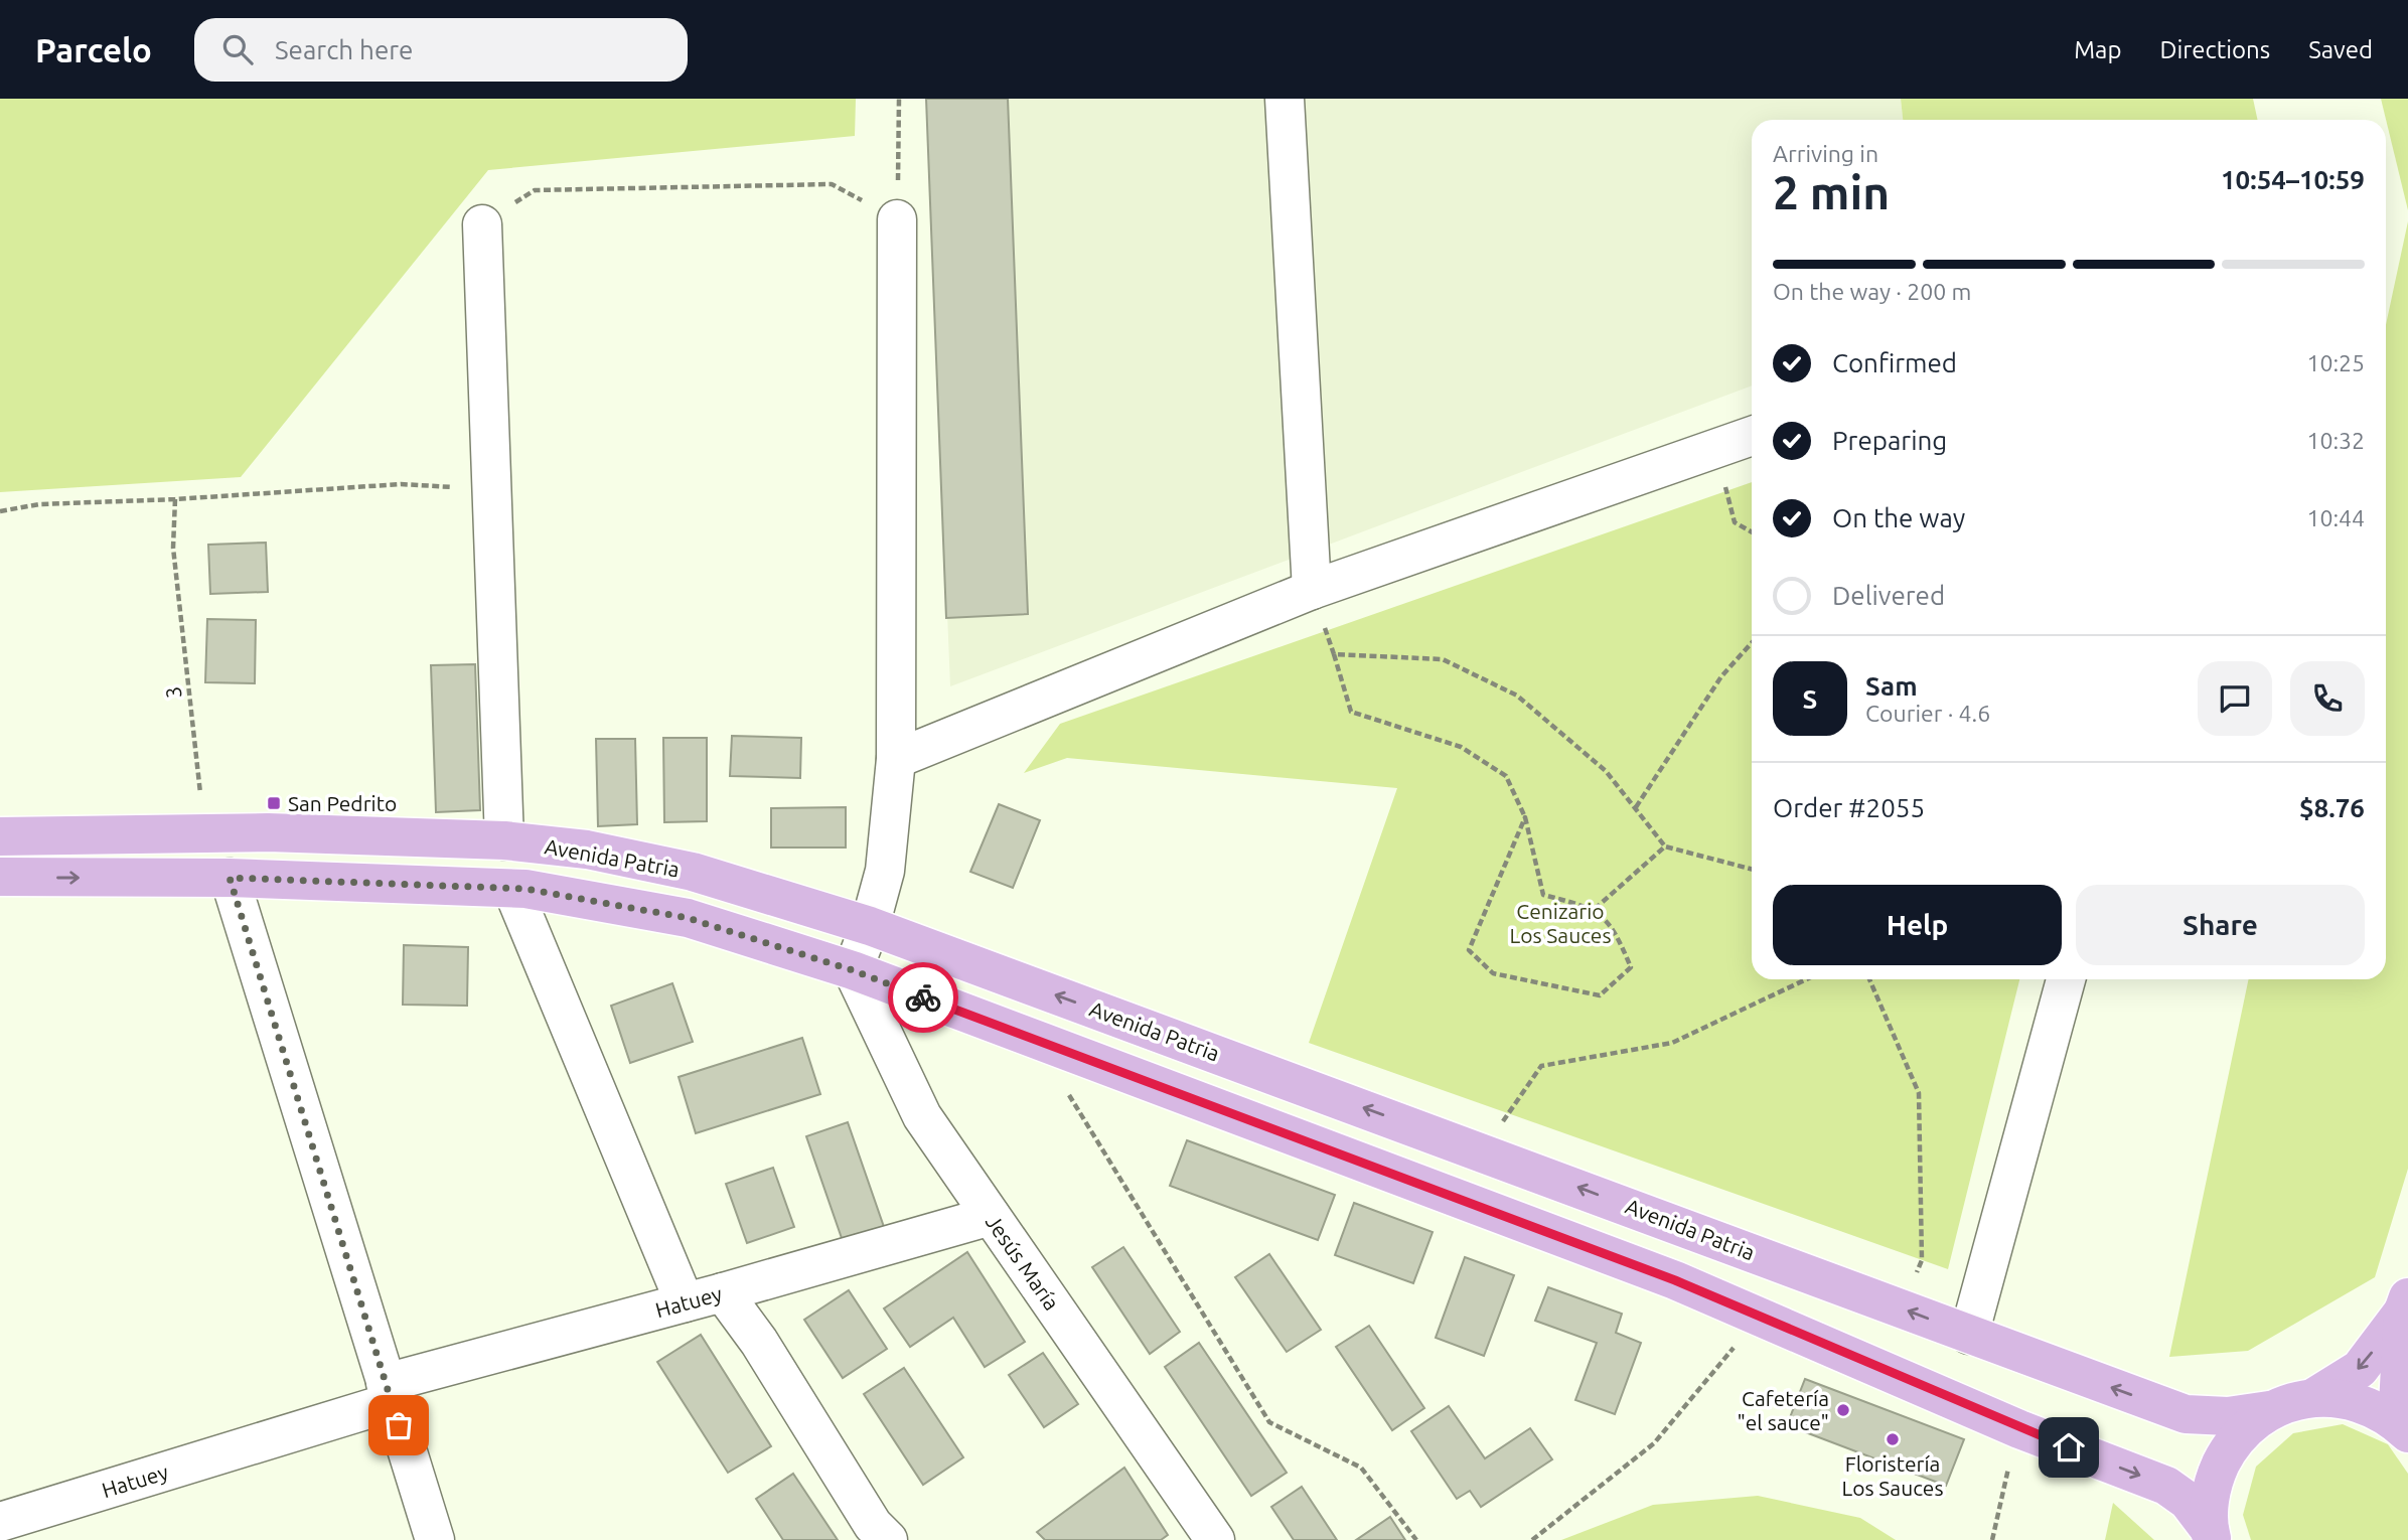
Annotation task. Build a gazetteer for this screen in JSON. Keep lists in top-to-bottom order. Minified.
{"streets":{"main road":["Avenida Patria"],"street":["Jesús María","Hatuey"],"path":["3"]},"crossings":[["3","Avenida Patria"],["Jesús María","Hatuey"]],"parks":["Cenizario Los Sauces"],"places":{"transit":["San Pedrito"],"other":["Cafetería \"el sauce\"","Floristería Los Sauces"]},"page":{"header":"Parcelo","search":"Search here","nav":["Map","Directions","Saved"],"heading":["2 min","Arriving in","10:54–10:59"],"panel":["Sam","Courier · 4.6","Order #2055","$8.76"],"bar":"On the way · 200 m","list":[["Confirmed","10:25"],["Preparing","10:32"],["On the way","10:44"],"Delivered"],"round":"S","buttons":["Help","Share"]}}
